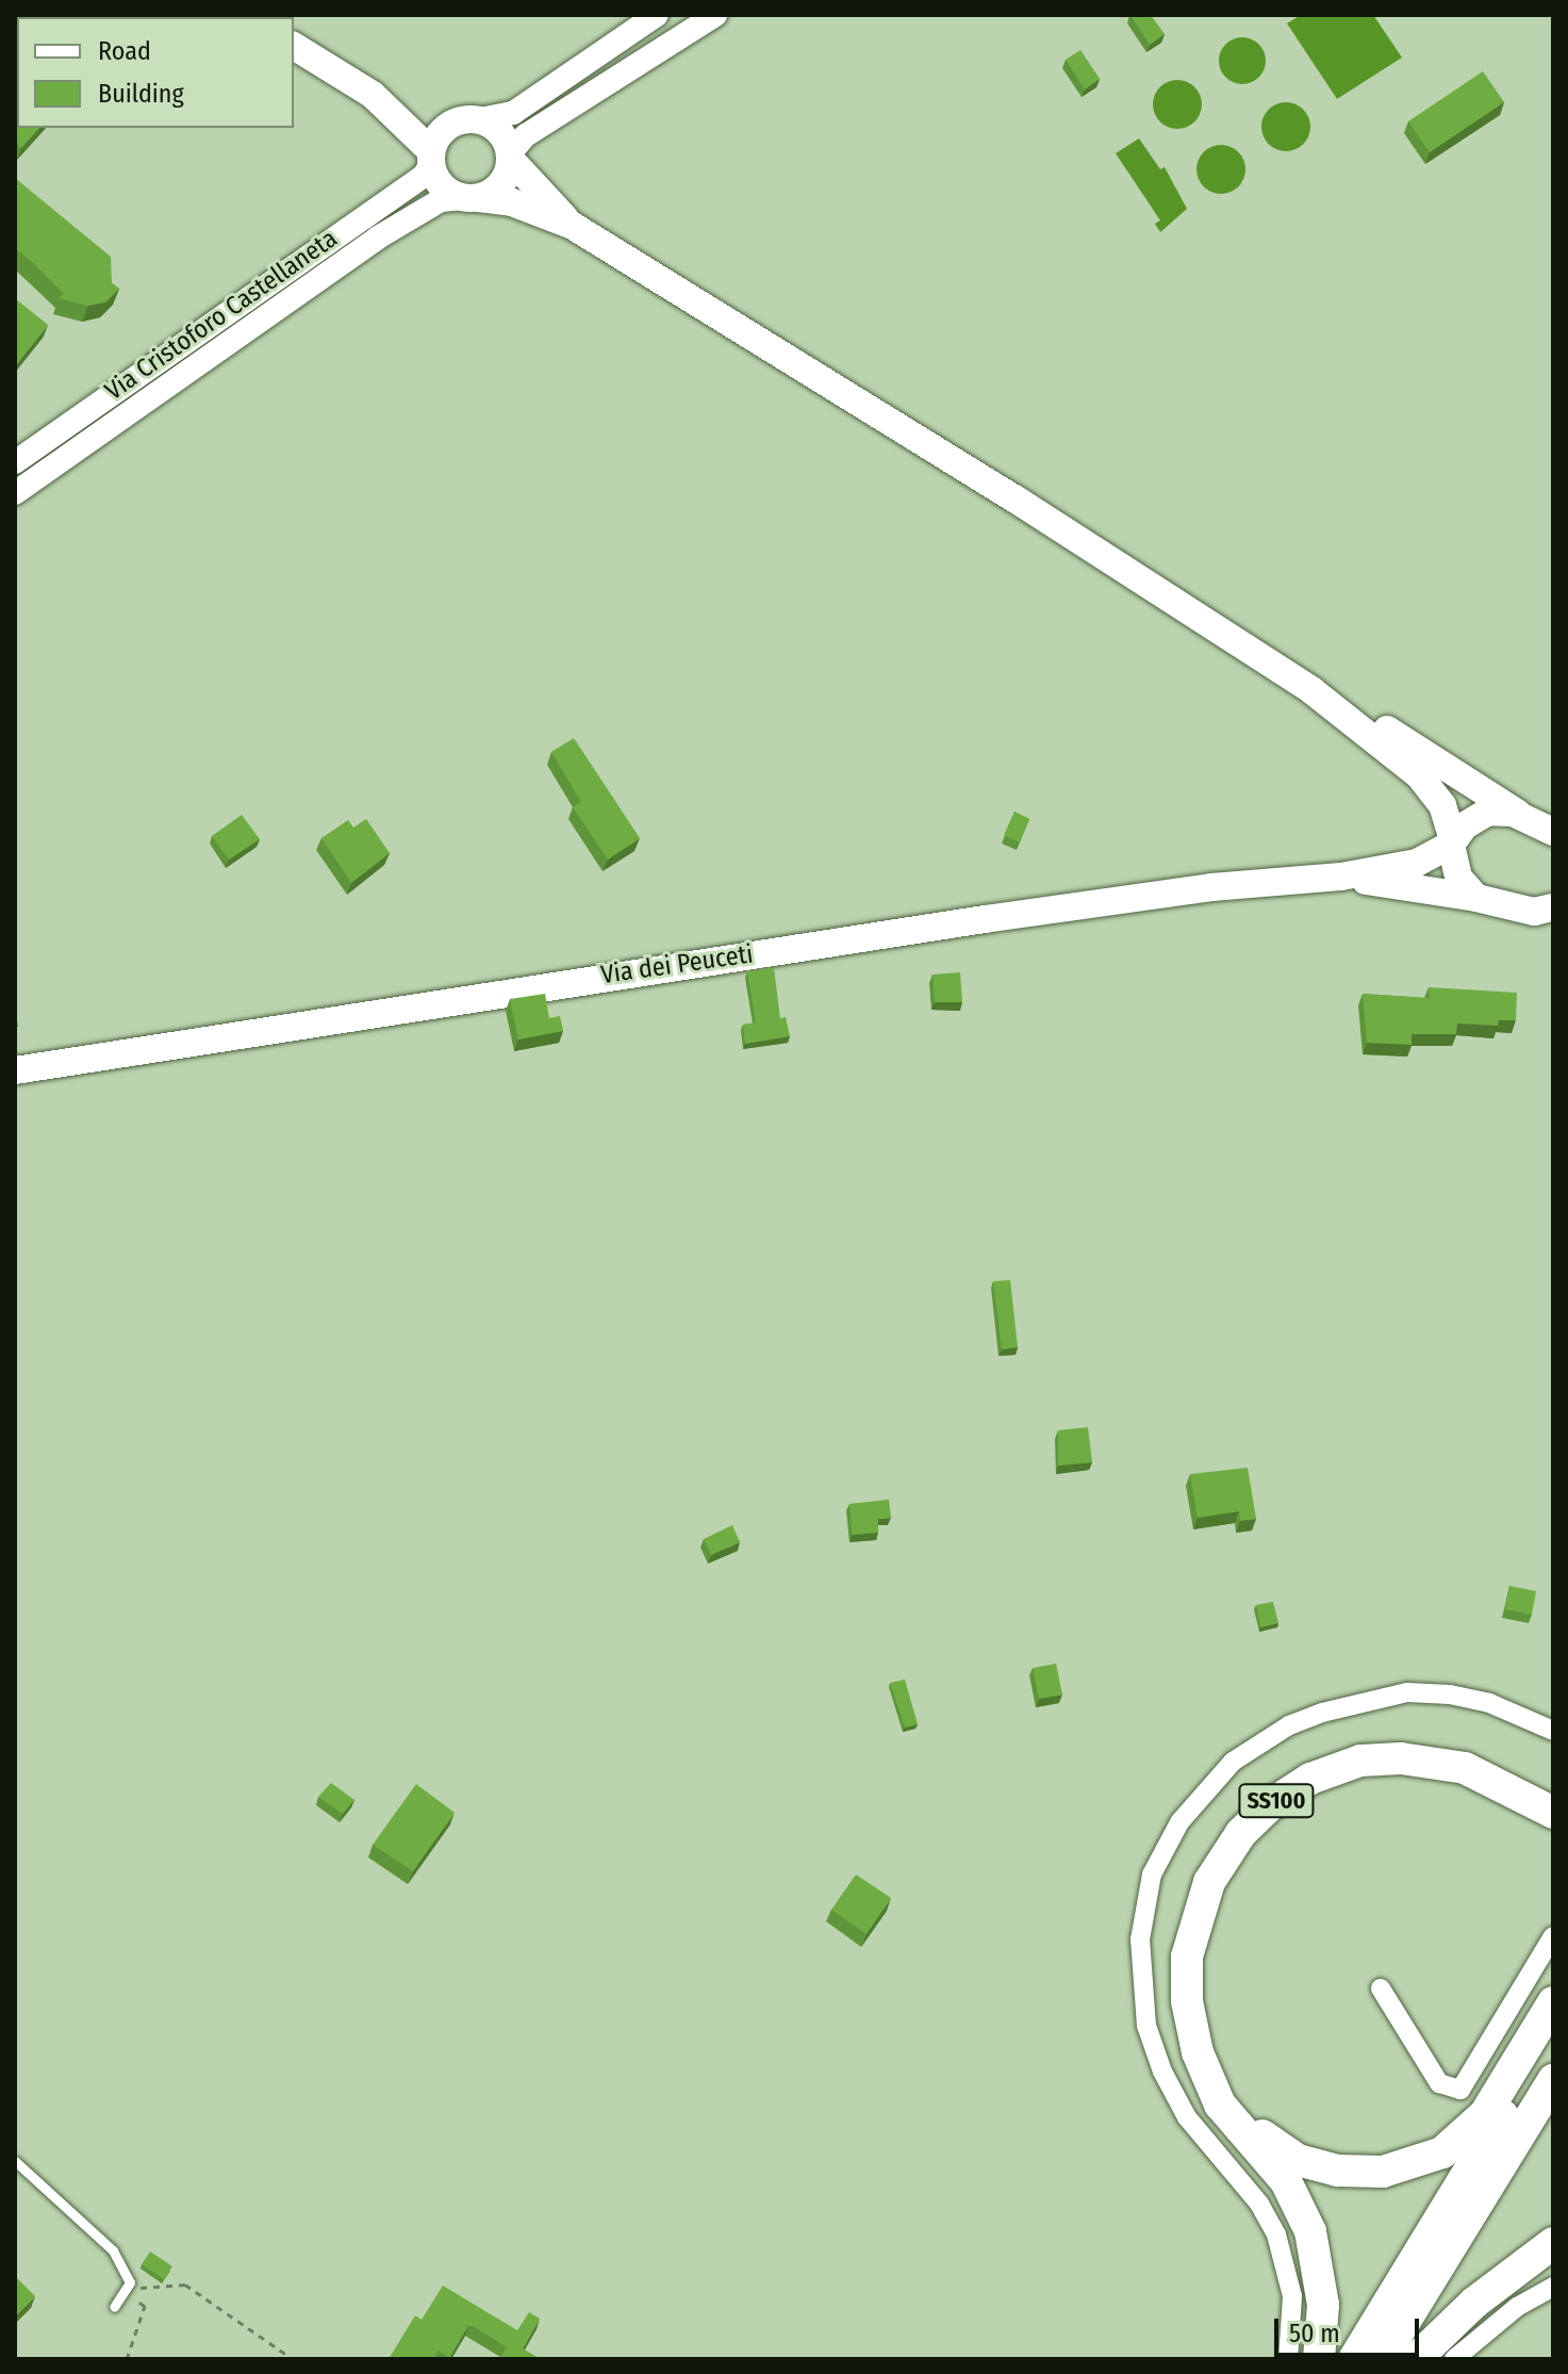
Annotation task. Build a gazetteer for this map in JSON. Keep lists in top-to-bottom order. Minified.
{"streets":{"highway":["SS100"],"main road":["Via dei Peuceti"],"street":["Via Cristoforo Castellaneta"]},"legend":["Road","Building"],"scale_bar":"50 m"}
